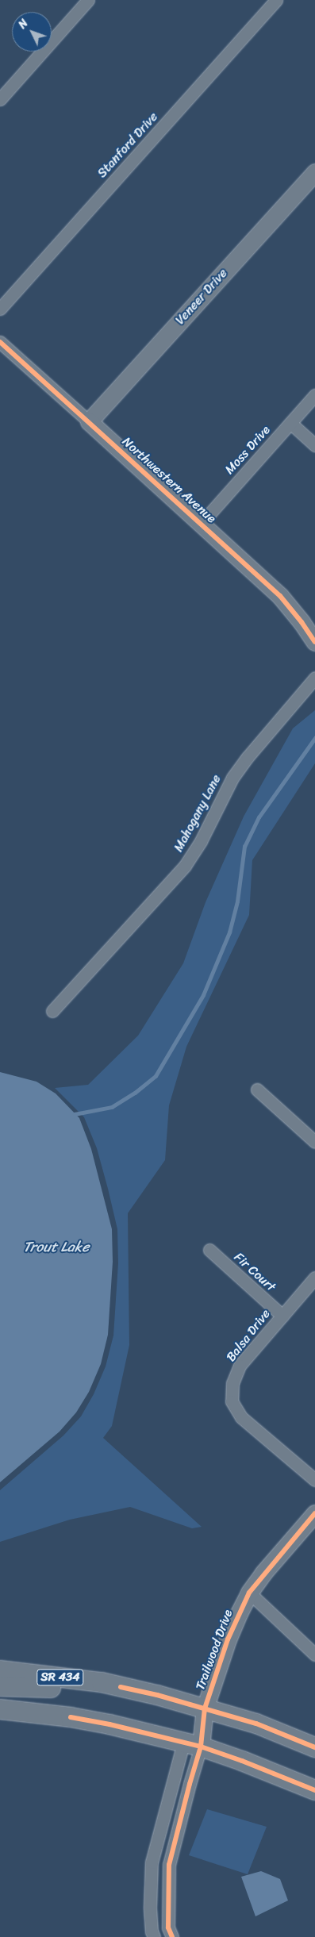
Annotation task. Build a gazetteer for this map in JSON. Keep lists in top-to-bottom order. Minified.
{"streets":{"main road":["SR 434"],"street":["Stanford Drive","Veneer Drive","Moss Drive","Northwestern Avenue","Mahogany Lane","Fir Court","Balsa Drive","Trailwood Drive"]},"crossings":[["Veneer Drive","Northwestern Avenue"],["Moss Drive","Northwestern Avenue"],["Fir Court","Balsa Drive"],["Trailwood Drive","SR 434"]],"water":["Trout Lake"],"north":"top left"}
